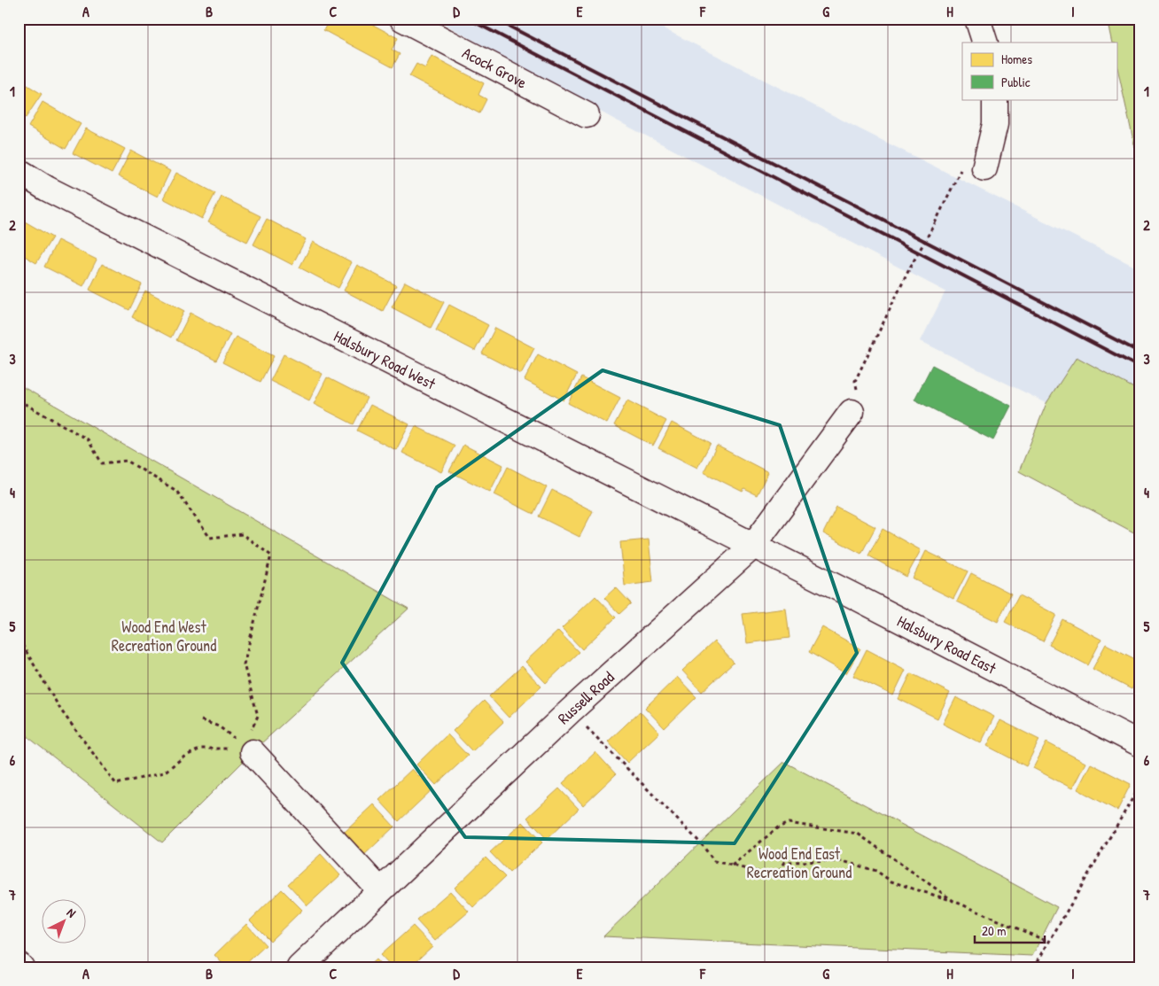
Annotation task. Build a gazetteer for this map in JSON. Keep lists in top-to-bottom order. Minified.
{"streets":{"street":["Acock Grove","Halsbury Road West","Halsbury Road East","Russell Road"]},"crossings":[["Halsbury Road West","Halsbury Road East"],["Halsbury Road West","Russell Road"],["Halsbury Road East","Russell Road"]],"parks":["Wood End West Recreation Ground","Wood End East Recreation Ground"],"legend":["Homes","Public"],"scale_bar":"20 m","north":"top right","grid":{"columns":["A","B","C","D","E","F","G","H","I"],"rows":["1","2","3","4","5","6","7"]}}
